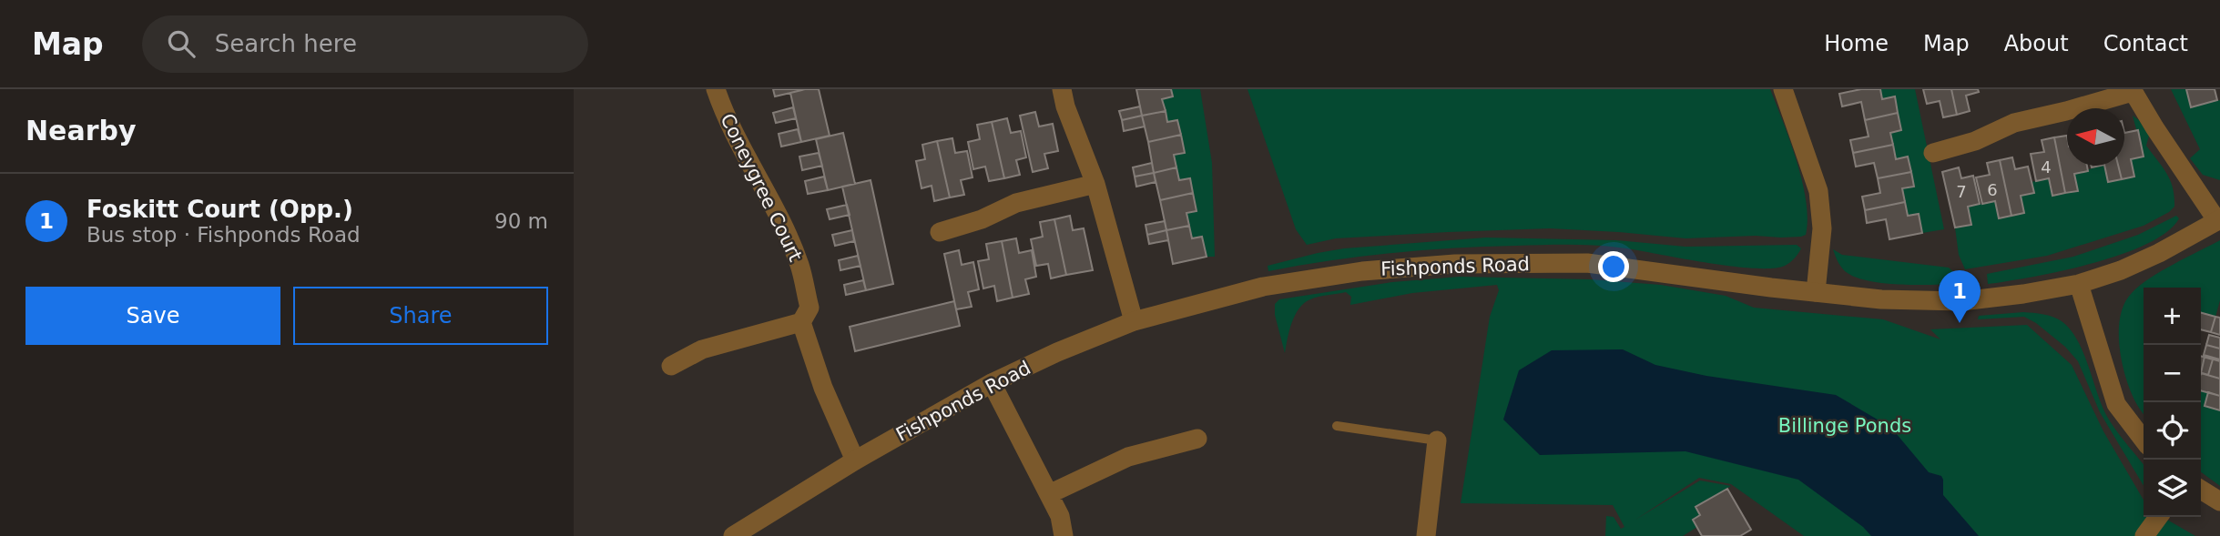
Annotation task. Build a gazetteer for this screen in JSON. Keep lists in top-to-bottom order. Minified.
{"streets":{"street":["Coneygree Court","Fishponds Road"]},"crossings":[["Coneygree Court","Fishponds Road"]],"parks":["Billinge Ponds"],"house_numbers":["4","6","7"],"north":"left","page":{"header":"Map","search":"Search here","nav":["Home","Map","About","Contact"],"heading":"Nearby","list":[{"mark":"1","name":"Foskitt Court (Opp.)","note":"Bus stop · Fishponds Road","value":"90 m"}],"buttons":["Save","Share"],"pins":"1","map_buttons":["+","−"]}}
